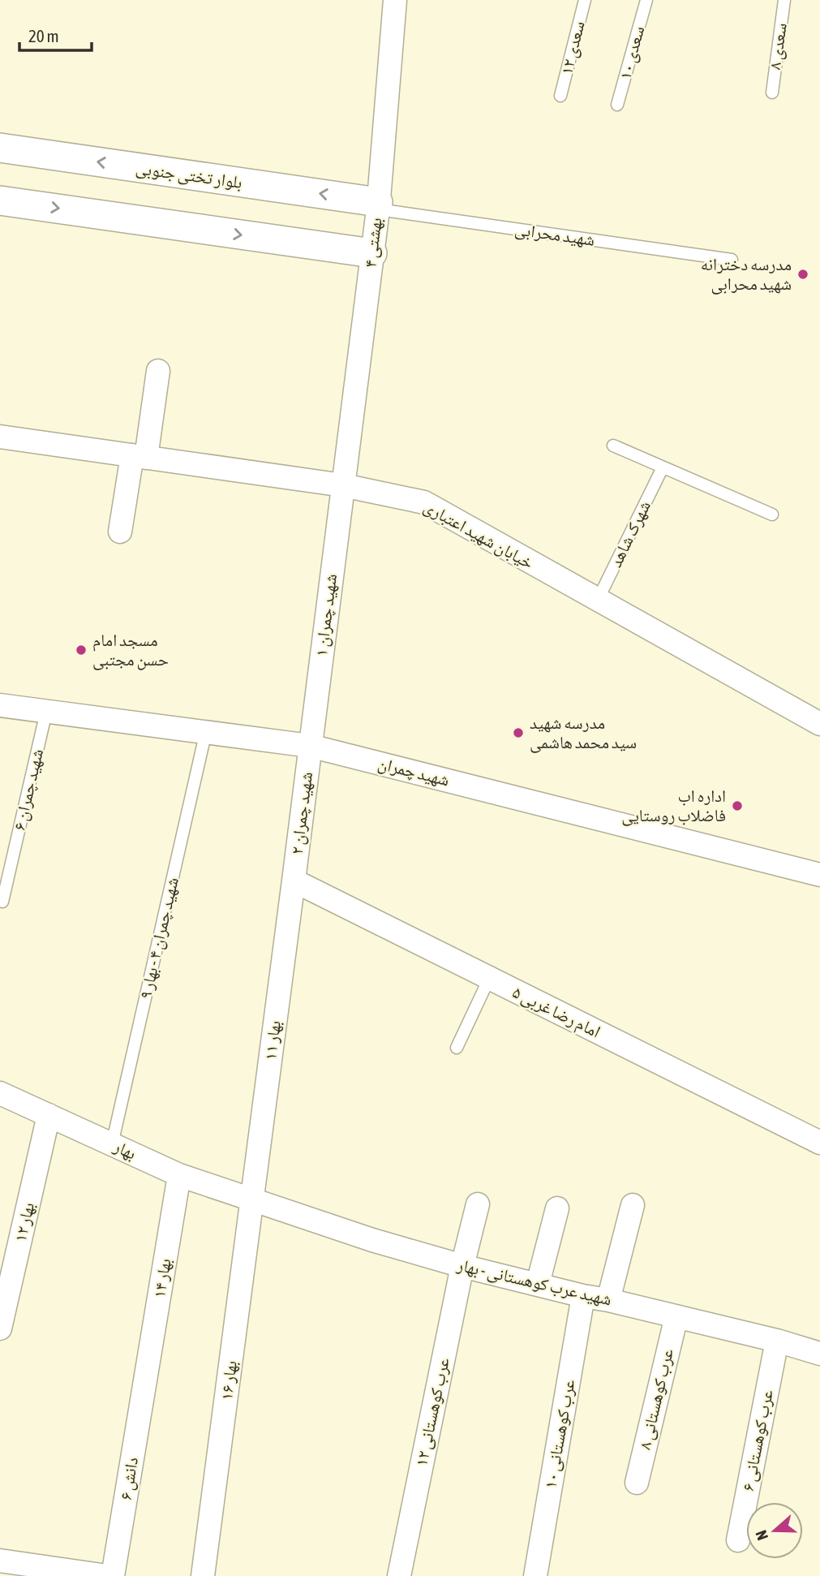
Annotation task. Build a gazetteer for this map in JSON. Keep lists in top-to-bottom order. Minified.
{"streets":{"street":["بلوار تختی جنوبی","بهشتی ۴","خیابان شهید اعتباری","شهید چمران ۱","شهید چمران","شهید چمران ۲","امام رضا غربی ۵","بهار ۱۱","بهار","بهار ۱۲","بهار ۱۴","شهید عرب کوهستانی - بهار","بهار ۱۶","عرب کوهستانی ۸","عرب کوهستانی ۱۲","عرب کوهستانی ۱۰","عرب کوهستانی ۶","دانش ۶"],"lane":["سعدی ۸","سعدی ۱۲","سعدی ۱۰","شهید محرابی","شهرک شاهد","شهید چمران ۶","شهید چمران ۴ - بهار ۹"]},"crossings":[["بلوار تختی جنوبی","شهید محرابی"],["بلوار تختی جنوبی","بهشتی ۴"],["شهید محرابی","بهشتی ۴"],["بهشتی ۴","خیابان شهید اعتباری"],["بهشتی ۴","شهید چمران ۱"],["شهرک شاهد","خیابان شهید اعتباری"],["خیابان شهید اعتباری","شهید چمران ۱"],["شهید چمران ۱","شهید چمران"],["شهید چمران ۱","شهید چمران ۲"],["شهید چمران","شهید چمران ۶"],["شهید چمران","شهید چمران ۲"],["شهید چمران","شهید چمران ۴ - بهار ۹"],["شهید چمران ۲","امام رضا غربی ۵"],["شهید چمران ۲","بهار ۱۱"],["شهید چمران ۴ - بهار ۹","بهار"],["امام رضا غربی ۵","بهار ۱۱"],["بهار ۱۱","بهار"],["بهار ۱۱","شهید عرب کوهستانی - بهار"],["بهار ۱۱","بهار ۱۶"],["بهار","بهار ۱۲"],["بهار","بهار ۱۴"],["بهار","شهید عرب کوهستانی - بهار"],["بهار","بهار ۱۶"],["بهار ۱۴","دانش ۶"],["شهید عرب کوهستانی - بهار","بهار ۱۶"],["شهید عرب کوهستانی - بهار","عرب کوهستانی ۸"],["شهید عرب کوهستانی - بهار","عرب کوهستانی ۱۲"],["شهید عرب کوهستانی - بهار","عرب کوهستانی ۱۰"],["شهید عرب کوهستانی - بهار","عرب کوهستانی ۶"]],"places":["مدرسه دخترانه شهید محرابی","مسجد امام حسن مجتبی","مدرسه شهید سید محمد هاشمی","اداره اب فاضلاب روستایی"],"scale_bar":"20 m","north":"left"}
